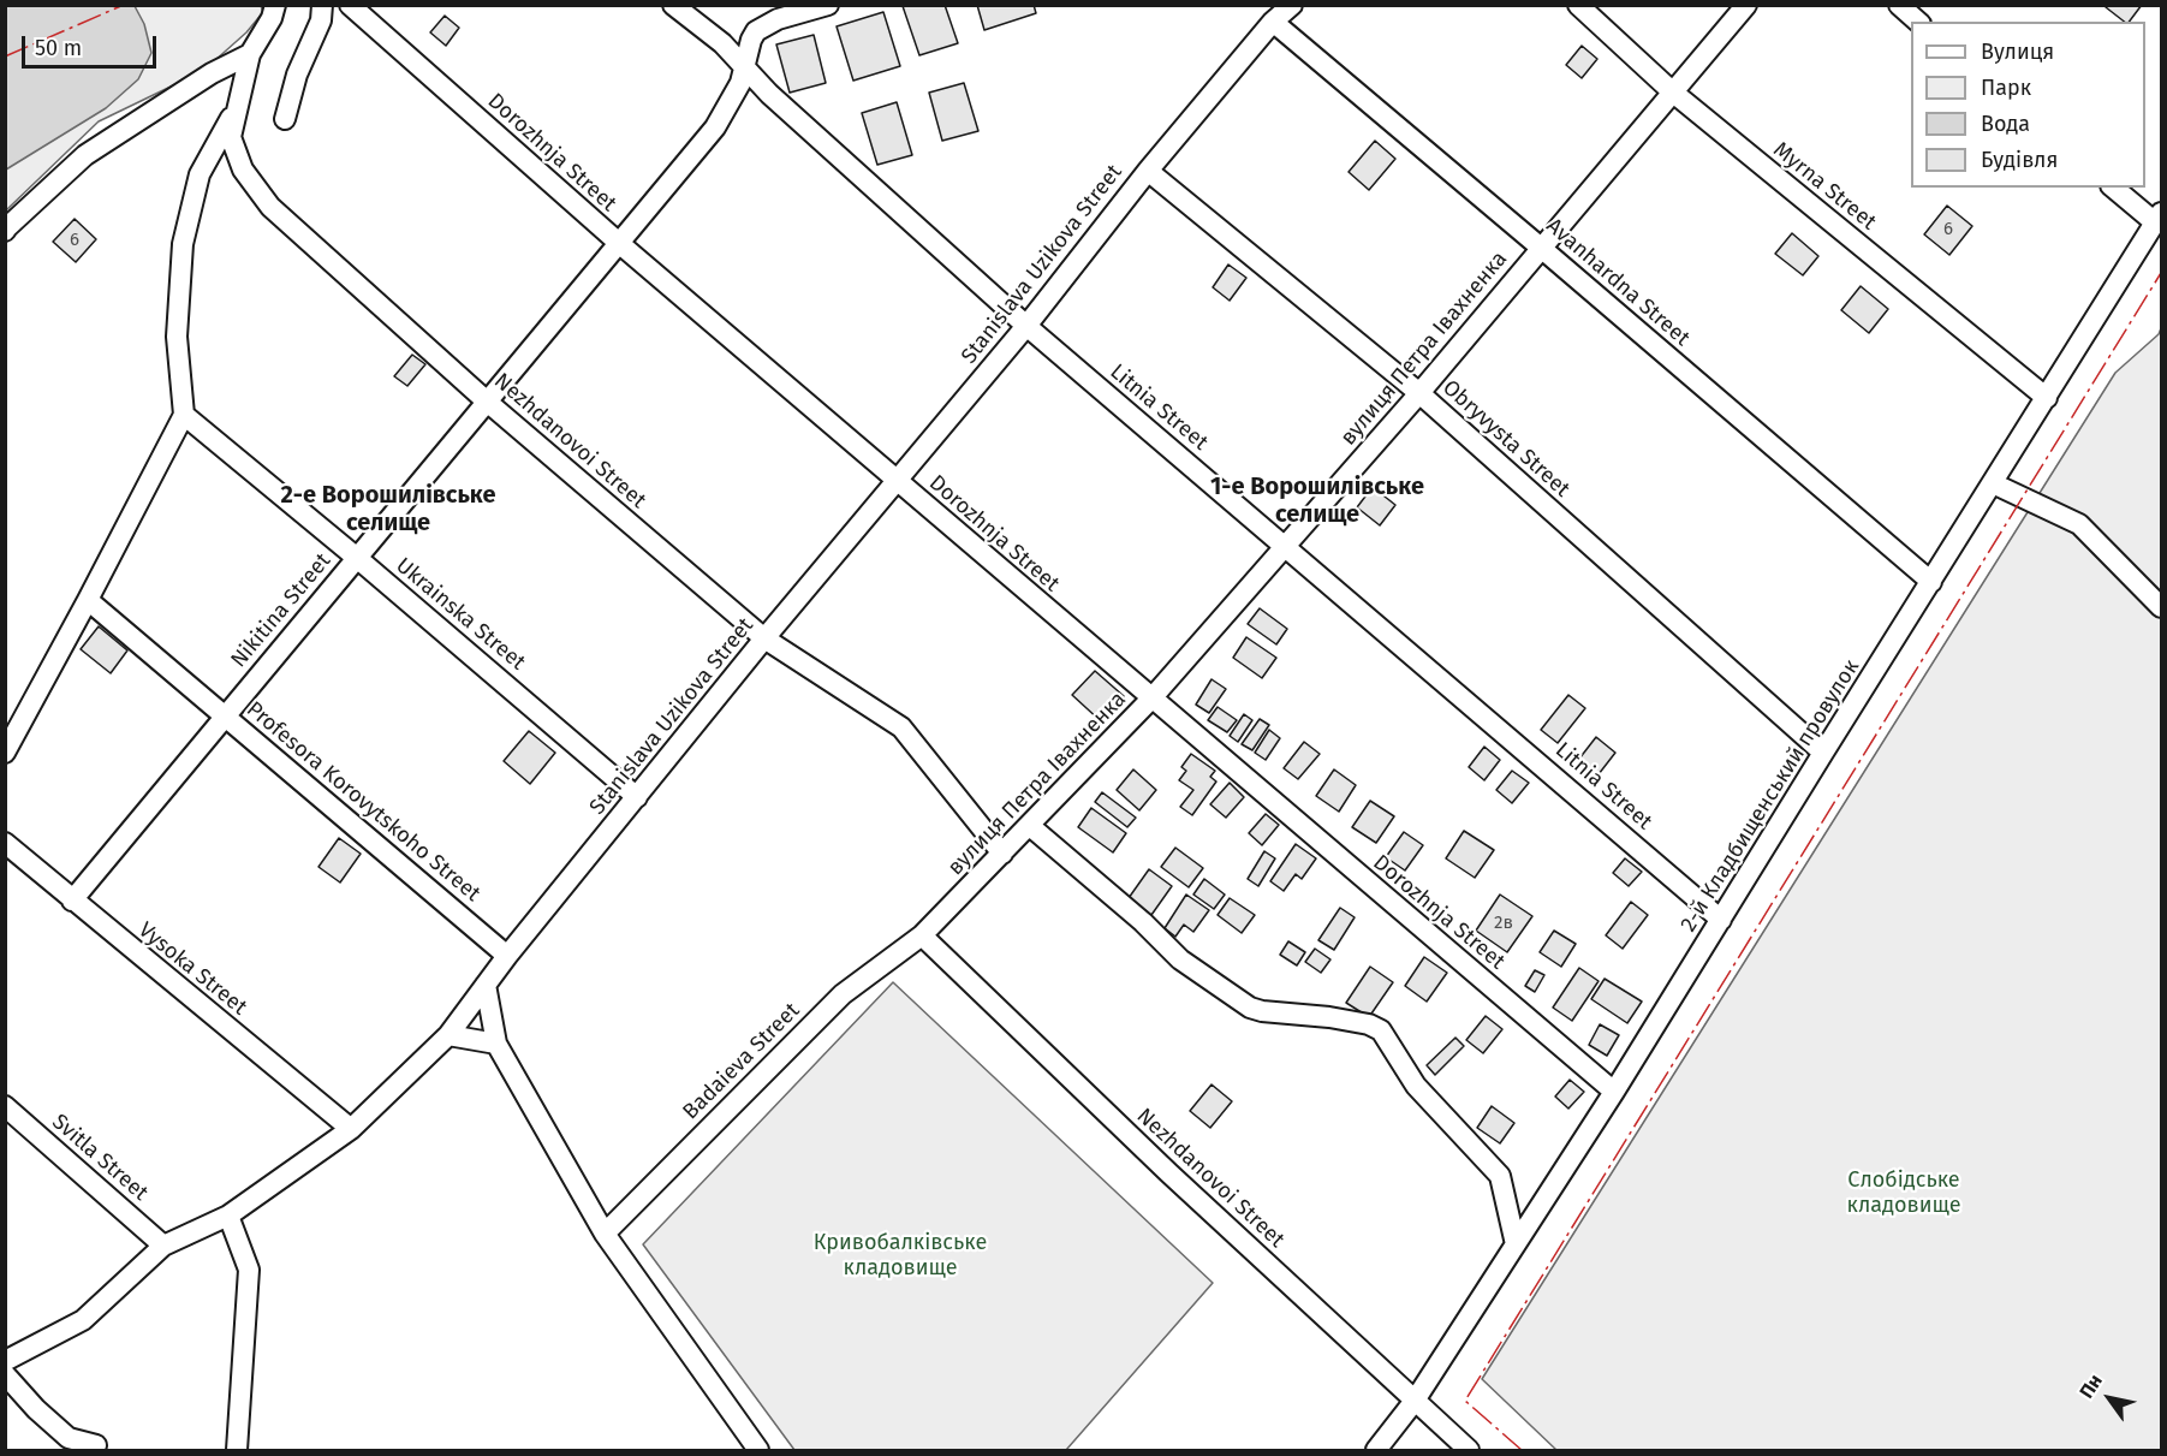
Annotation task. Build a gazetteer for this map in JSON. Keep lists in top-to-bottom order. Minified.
{"streets":{"street":["Dorozhnja Street","Myrna Street","Stanislava Uzikova Street","Avanhardna Street","вулиця Петра Івахненка","Litnia Street","Obryvysta Street","Nezhdanovoi Street","Nikitina Street","Ukrainska Street","2-й Кладбищенський провулок","Profesora Korovytskoho Street","Vysoka Street","Badaieva Street","Svitla Street"]},"crossings":[["Dorozhnja Street","Stanislava Uzikova Street"],["Dorozhnja Street","вулиця Петра Івахненка"],["Dorozhnja Street","Nikitina Street"],["Dorozhnja Street","2-й Кладбищенський провулок"],["Myrna Street","вулиця Петра Івахненка"],["Myrna Street","2-й Кладбищенський провулок"],["Stanislava Uzikova Street","Avanhardna Street"],["Stanislava Uzikova Street","Litnia Street"],["Stanislava Uzikova Street","Obryvysta Street"],["Stanislava Uzikova Street","Nezhdanovoi Street"],["Stanislava Uzikova Street","Ukrainska Street"],["Stanislava Uzikova Street","Profesora Korovytskoho Street"],["Stanislava Uzikova Street","Vysoka Street"],["Stanislava Uzikova Street","Svitla Street"],["Avanhardna Street","вулиця Петра Івахненка"],["Avanhardna Street","2-й Кладбищенський провулок"],["вулиця Петра Івахненка","Litnia Street"],["вулиця Петра Івахненка","Obryvysta Street"],["вулиця Петра Івахненка","Nezhdanovoi Street"],["вулиця Петра Івахненка","Badaieva Street"],["Litnia Street","Nikitina Street"],["Litnia Street","2-й Кладбищенський провулок"],["Obryvysta Street","2-й Кладбищенський провулок"],["Nezhdanovoi Street","Nikitina Street"],["Nezhdanovoi Street","2-й Кладбищенський провулок"],["Nezhdanovoi Street","Badaieva Street"],["Nikitina Street","Ukrainska Street"],["Nikitina Street","Profesora Korovytskoho Street"],["Nikitina Street","Vysoka Street"]],"districts":["1-е Ворошилівське селище","2-е Ворошилівське селище"],"parks":["Слобідське кладовище","Кривобалківське кладовище"],"house_numbers":["6","6","2в"],"legend":["Вулиця","Парк","Вода","Будівля"],"scale_bar":"50 m","north":"top left"}
